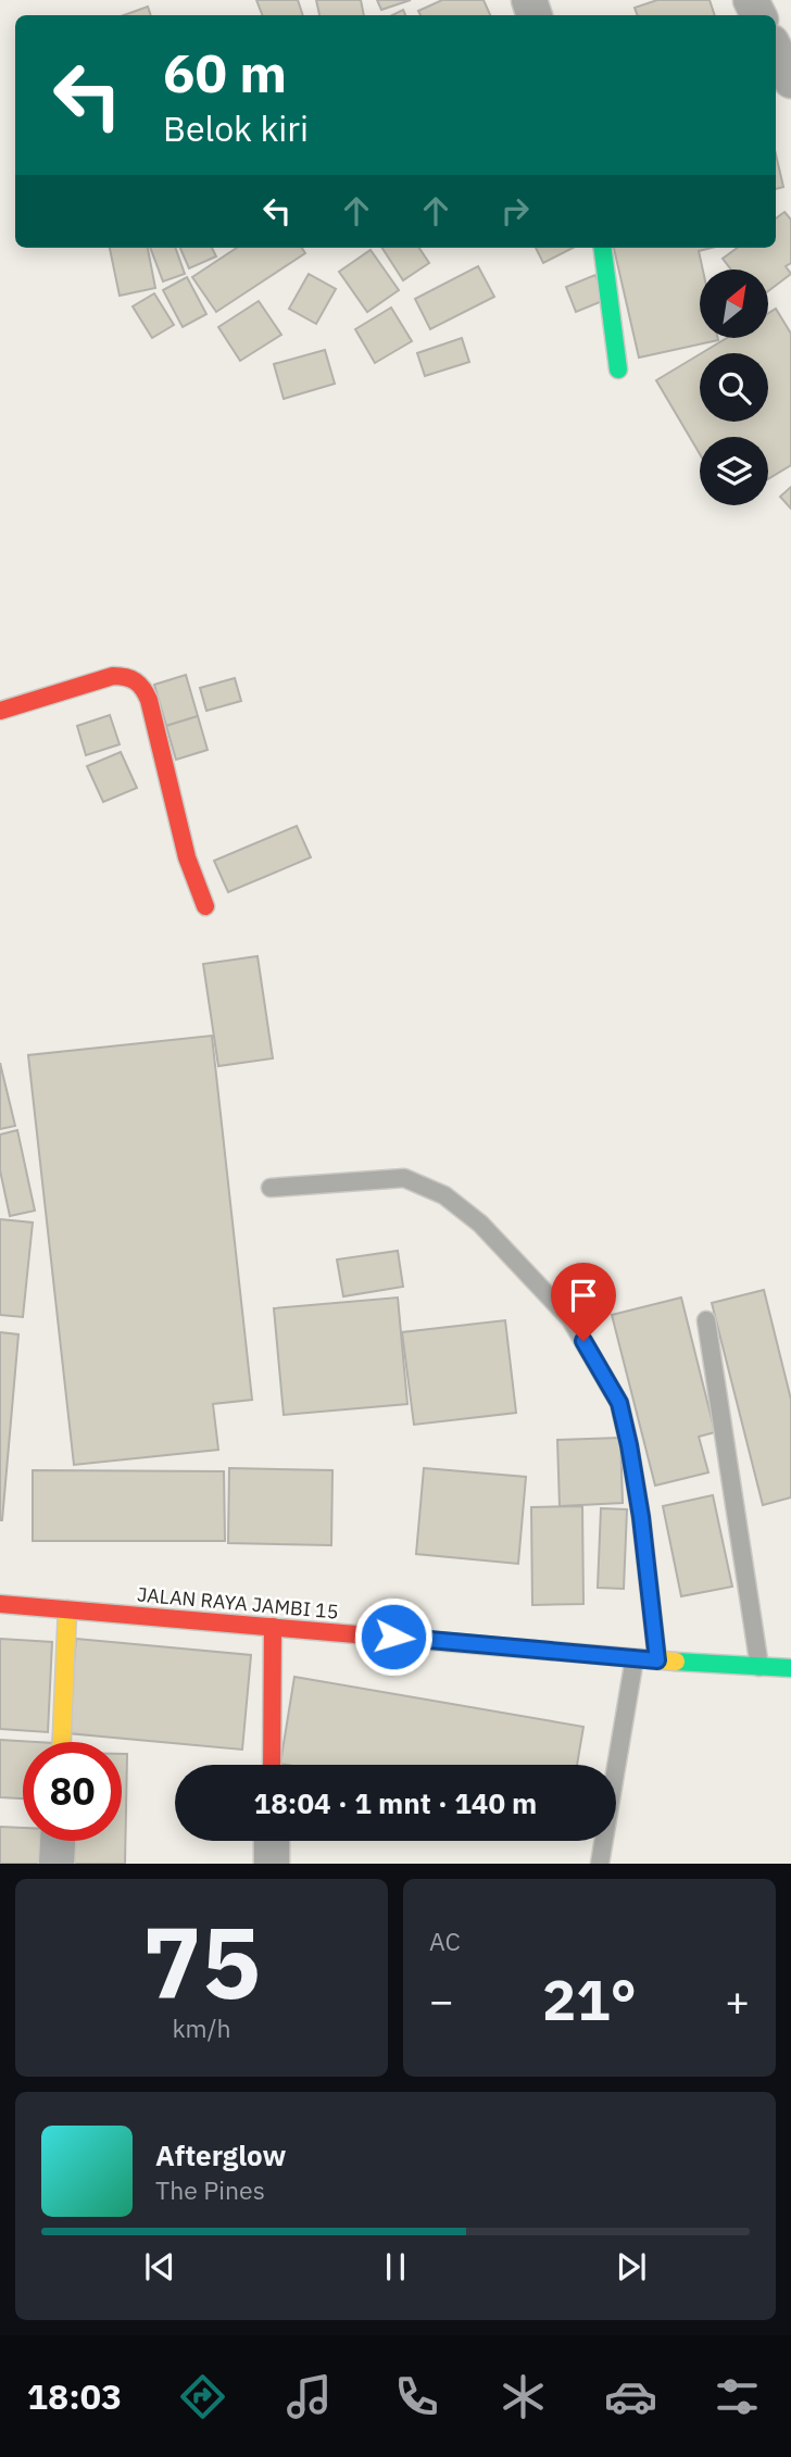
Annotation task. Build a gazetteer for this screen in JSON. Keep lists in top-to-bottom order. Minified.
{"streets":{"main road":["JALAN RAYA JAMBI 15"]},"north":"top right","page":{"turn":["60 m","Belok kiri"],"limit":"80","trip":"18:04 · 1 mnt · 140 m","tile":[["75","km/h"],"AC"],"heat":["−","21°","+"],"song":["Afterglow","The Pines"],"tabs":"18:03"}}
